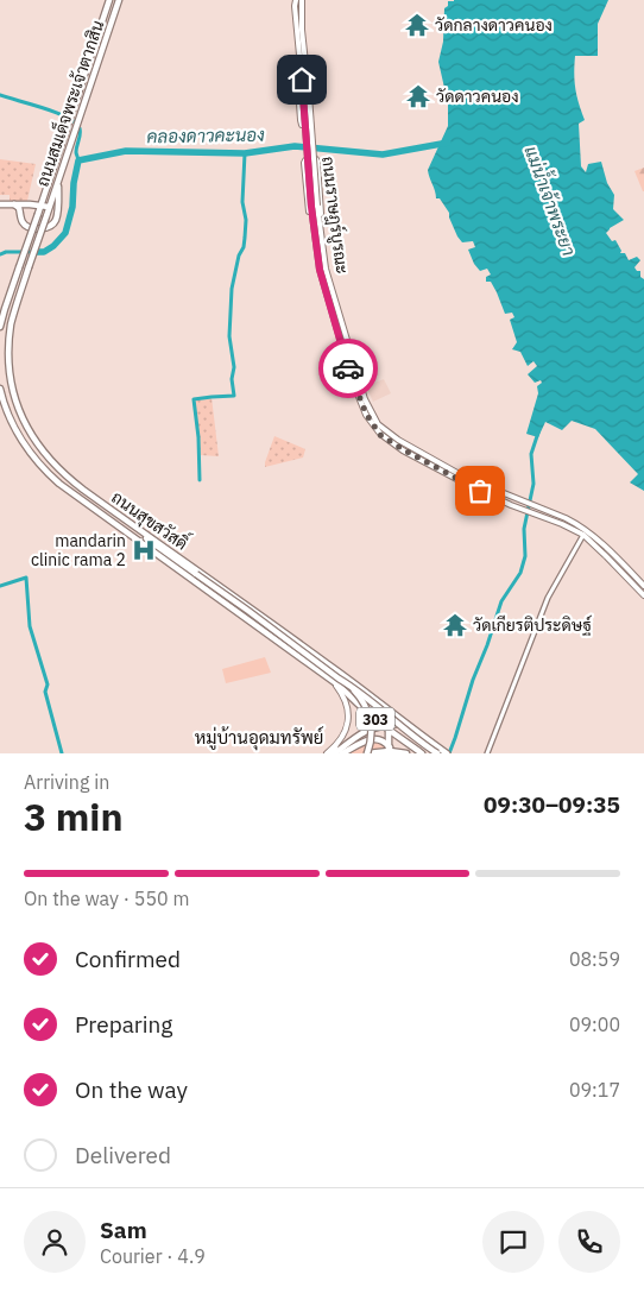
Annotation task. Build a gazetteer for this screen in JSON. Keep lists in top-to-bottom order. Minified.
{"streets":{"main road":["ถนนสมเด็จพระเจ้าตากสิน","ถนนราษฎร์บูรณะ","ถนนสุขสวัสดิ์","303"]},"crossings":[["ถนนสมเด็จพระเจ้าตากสิน","ถนนสุขสวัสดิ์"]],"districts":["หมู่บ้านอุดมทรัพย์"],"water":["คลองดาวคะนอง","แม่น้ำเจ้าพระยา"],"places":{"temple":["วัดกลางดาวคนอง","วัดดาวคนอง","วัดเกียรติประดิษฐ์"],"hospital":["mandarin clinic rama 2"]},"page":{"heading":["3 min","Arriving in","09:30–09:35"],"panel":["Sam","Courier · 4.9"],"bar":"On the way · 550 m","list":[["Confirmed","08:59"],["Preparing","09:00"],["On the way","09:17"],"Delivered"]}}
